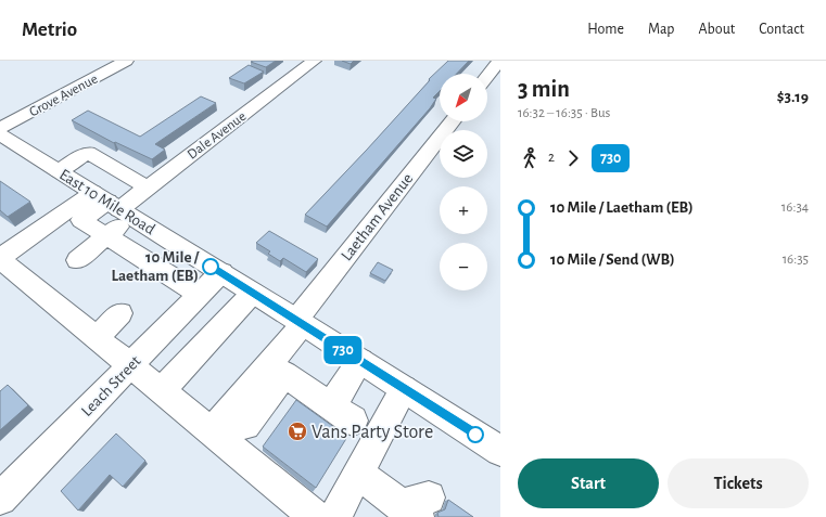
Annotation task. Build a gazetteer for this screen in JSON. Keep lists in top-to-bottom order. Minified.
{"streets":{"street":["Grove Avenue","Dale Avenue","East 10 Mile Road","Laetham Avenue","Leach Street"]},"crossings":[["Dale Avenue","East 10 Mile Road"],["East 10 Mile Road","Laetham Avenue"],["East 10 Mile Road","Leach Street"]],"places":{"other":["10 Mile / Laetham (EB)"],"supermarket":["Vans Party Store"]},"lines":["bus line 730"],"north":"bottom left","page":{"header":"Metrio","nav":["Home","Map","About","Contact"],"on_map":"730","heading":["3 min","16:32 – 16:35 · Bus","$3.19"],"map_buttons":["+","−"],"legs":["2","730"],"list":[{"name":"10 Mile / Laetham (EB)","value":"16:34"},{"name":"10 Mile / Send (WB)","value":"16:35"}],"buttons":["Start","Tickets"]}}
